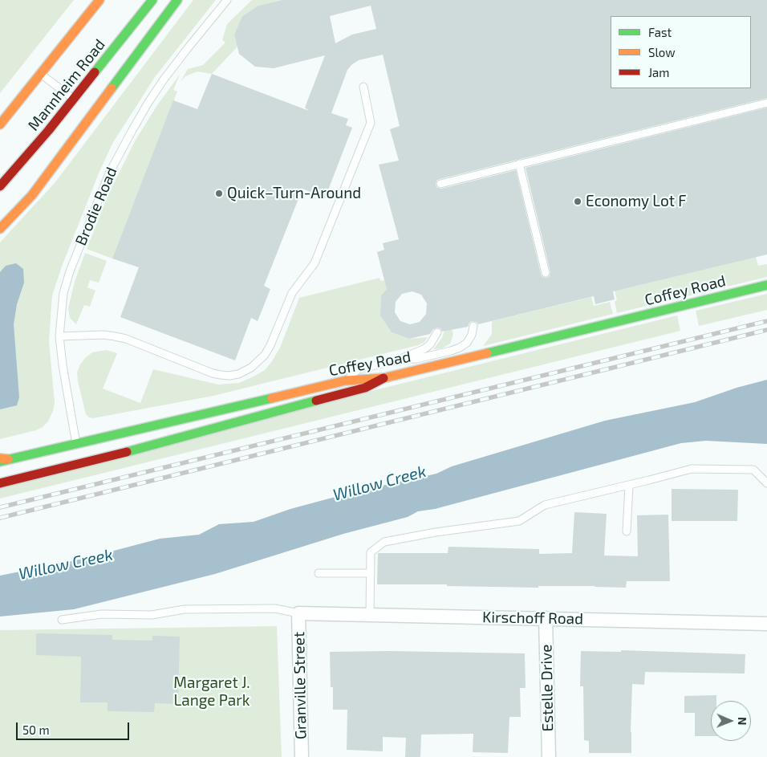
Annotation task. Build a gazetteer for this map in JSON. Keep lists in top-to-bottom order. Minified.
{"streets":{"main road":["Mannheim Road","Coffey Road"],"street":["Kirschoff Road","Granville Street","Estelle Drive"],"lane":["Brodie Road"]},"crossings":[["Brodie Road","Coffey Road"],["Kirschoff Road","Granville Street"],["Kirschoff Road","Estelle Drive"]],"water":["Willow Creek"],"parks":["Margaret J. Lange Park"],"places":["Quick–Turn-Around","Economy Lot F"],"legend":["Fast","Slow","Jam"],"scale_bar":"50 m","north":"right"}
